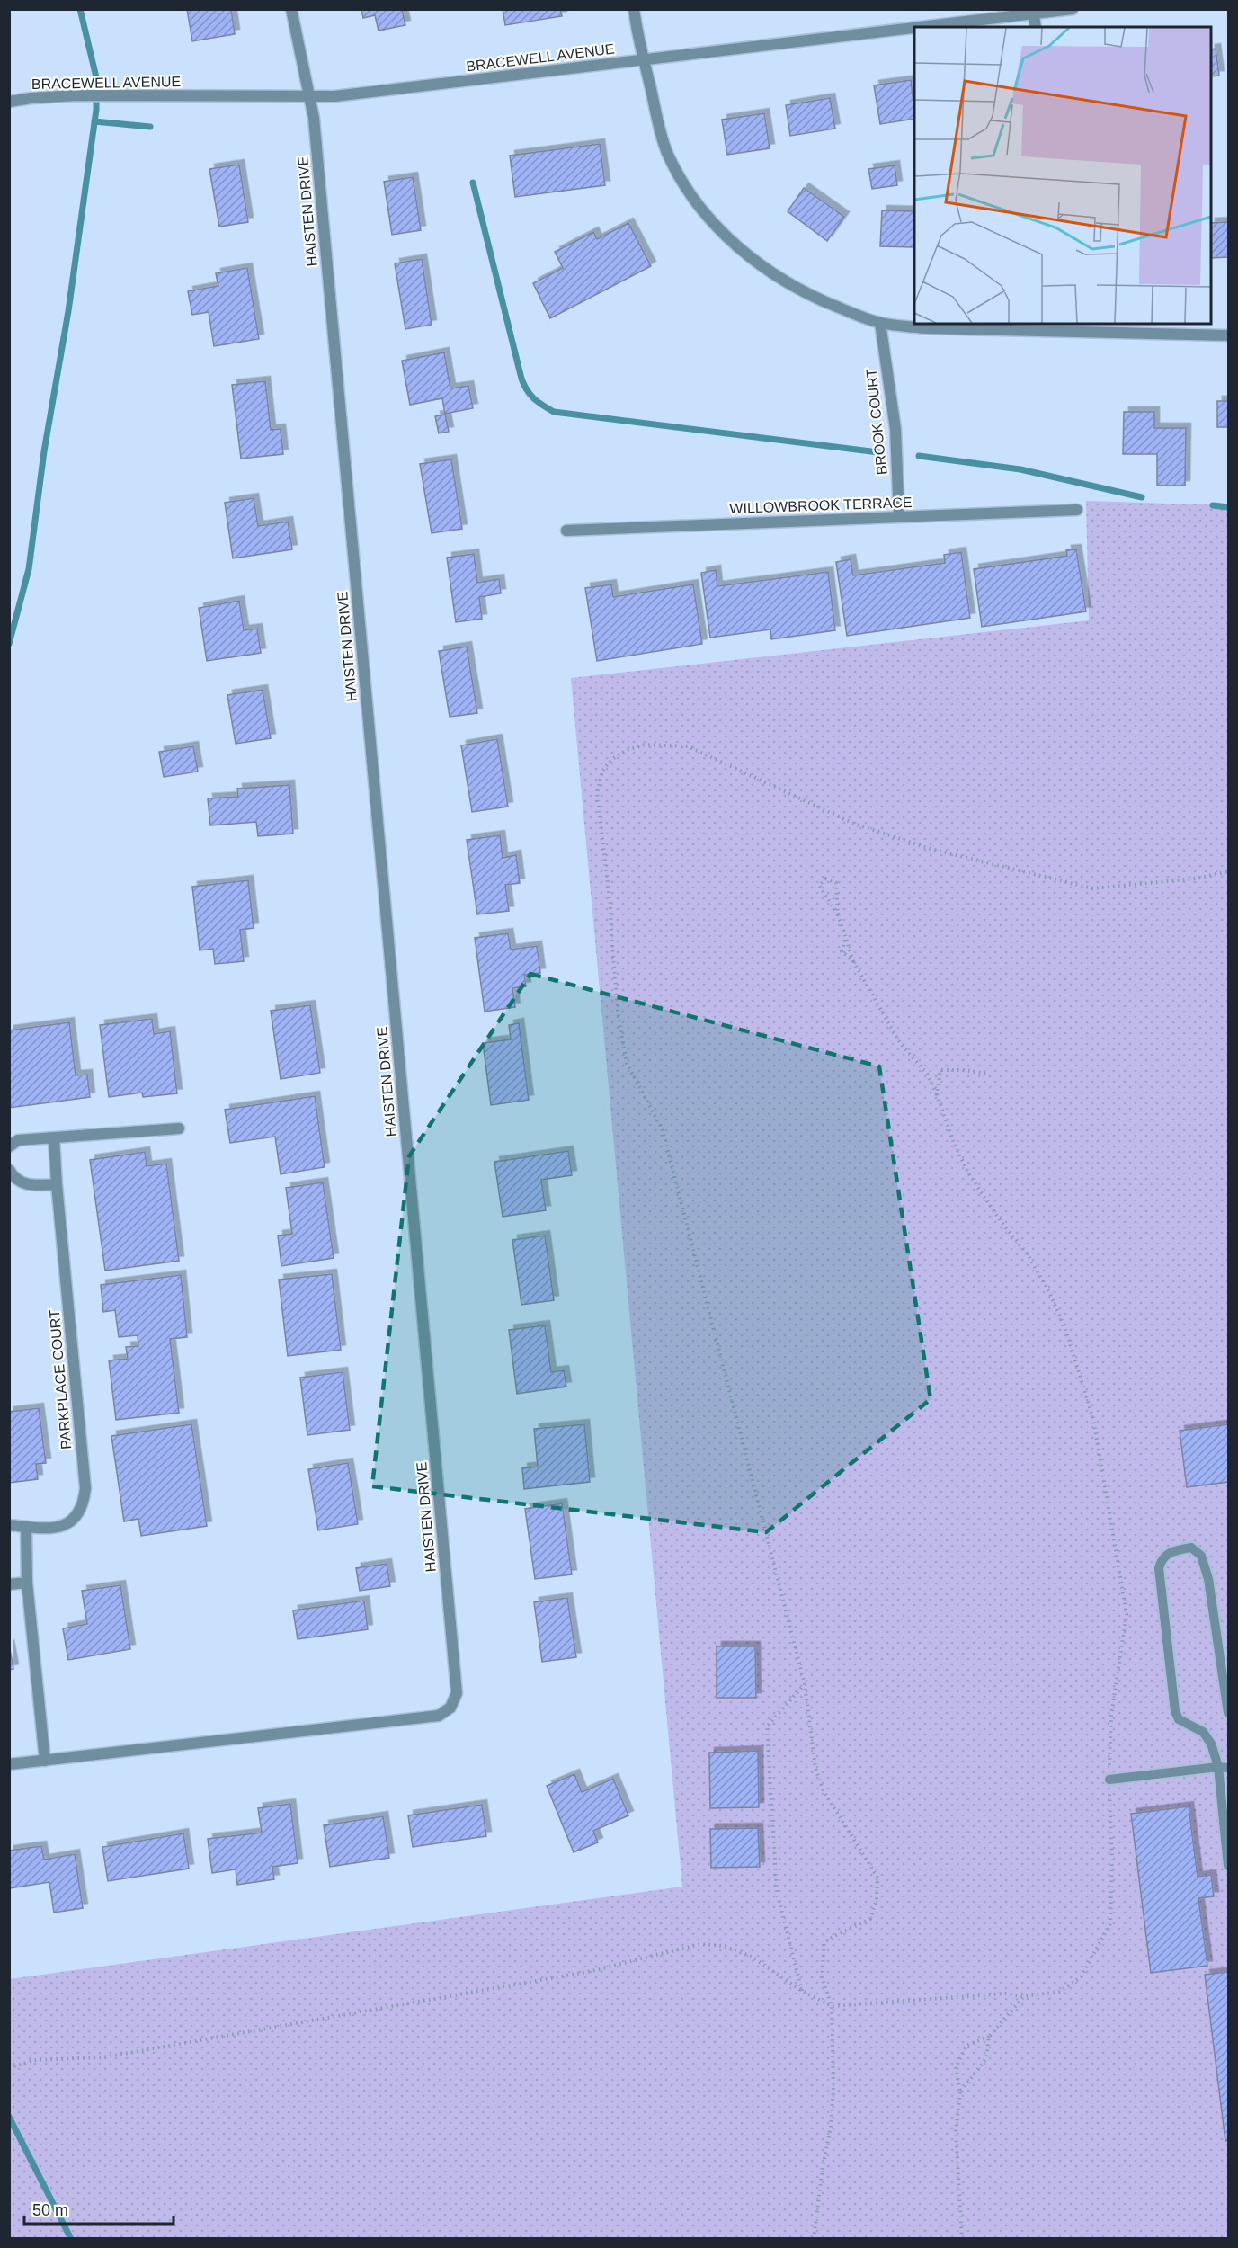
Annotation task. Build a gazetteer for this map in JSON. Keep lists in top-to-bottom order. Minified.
{"streets":{"street":["BRACEWELL AVENUE","HAISTEN DRIVE","BROOK COURT","WILLOWBROOK TERRACE","PARKPLACE COURT"]},"crossings":[["BRACEWELL AVENUE","HAISTEN DRIVE"],["BROOK COURT","WILLOWBROOK TERRACE"]],"scale_bar":"50 m"}
